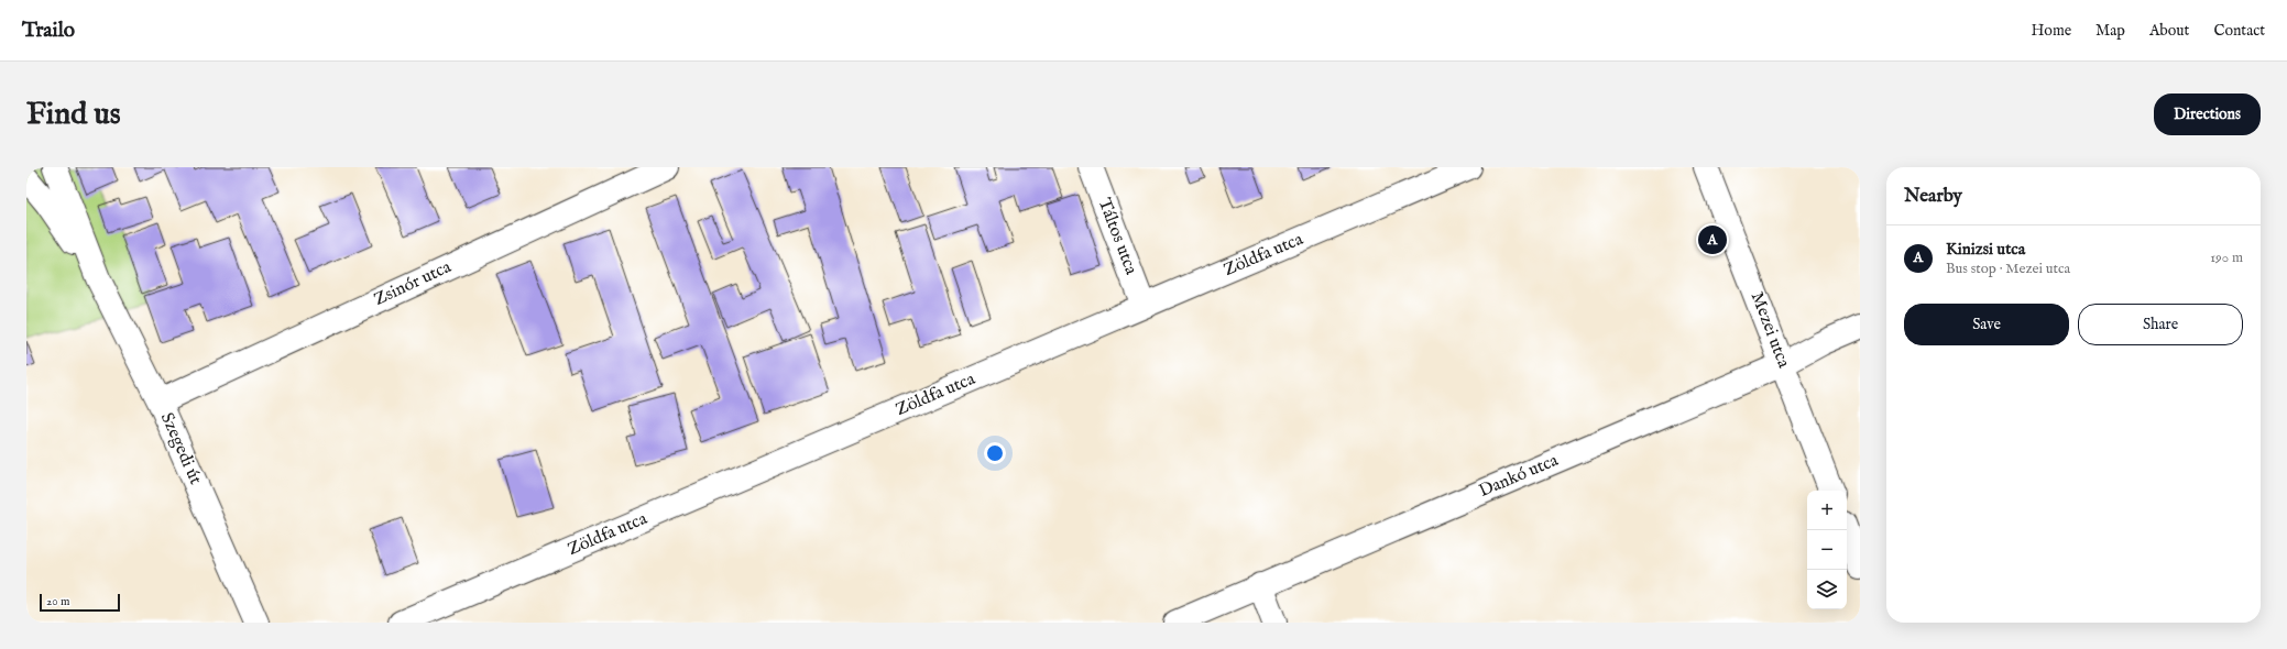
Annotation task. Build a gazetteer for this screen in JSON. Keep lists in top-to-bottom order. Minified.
{"streets":{"street":["Táltos utca","Zöldfa utca","Zsinór utca","Mezei utca","Szegedi út","Dankó utca"]},"crossings":[["Táltos utca","Zöldfa utca"],["Zsinór utca","Szegedi út"],["Mezei utca","Dankó utca"]],"scale_bar":"20 m","page":{"header":"Trailo","nav":["Home","Map","About","Contact"],"buttons":["Directions",["Save","Share"]],"title":"Find us","heading":"Nearby","pins":"A","list":[{"mark":"A","name":"Kinizsi utca","note":"Bus stop · Mezei utca","value":"190 m"}],"map_buttons":["+","−"],"scale":"20 m"}}
